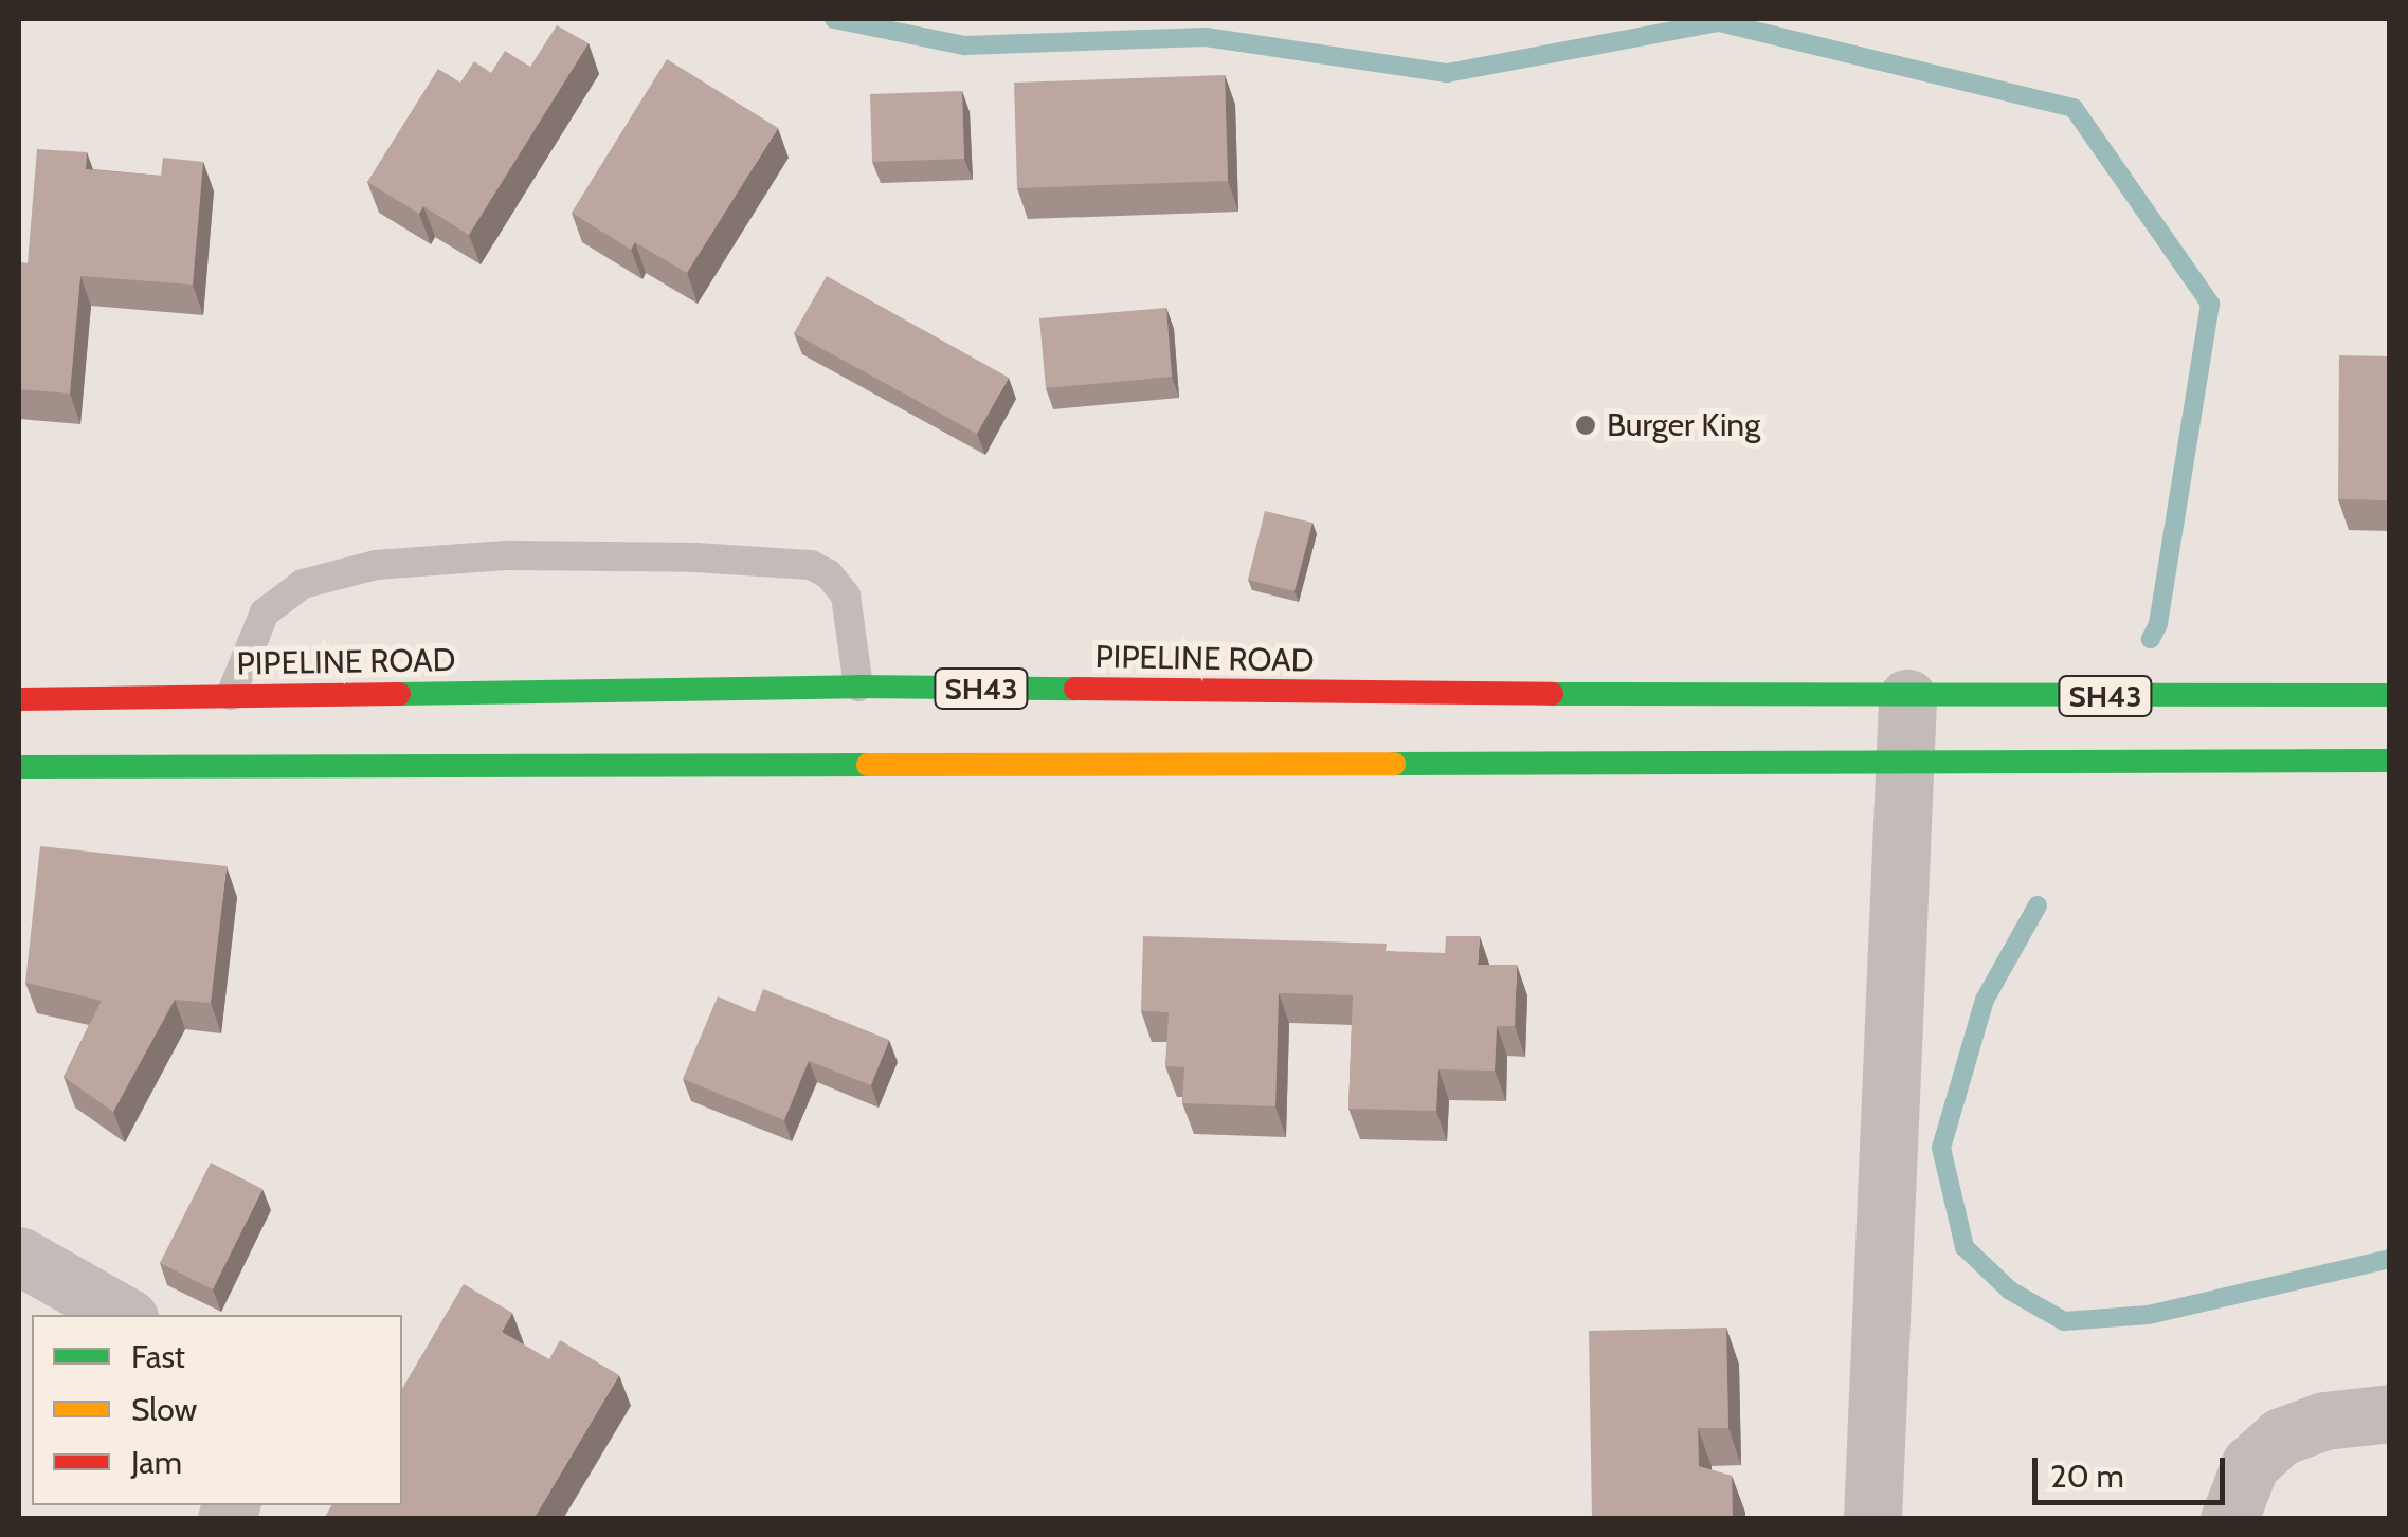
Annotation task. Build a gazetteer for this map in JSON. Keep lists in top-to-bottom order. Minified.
{"streets":{"main road":["PIPELINE ROAD","SH43"]},"places":["Burger King"],"legend":["Fast","Slow","Jam"],"scale_bar":"20 m"}
